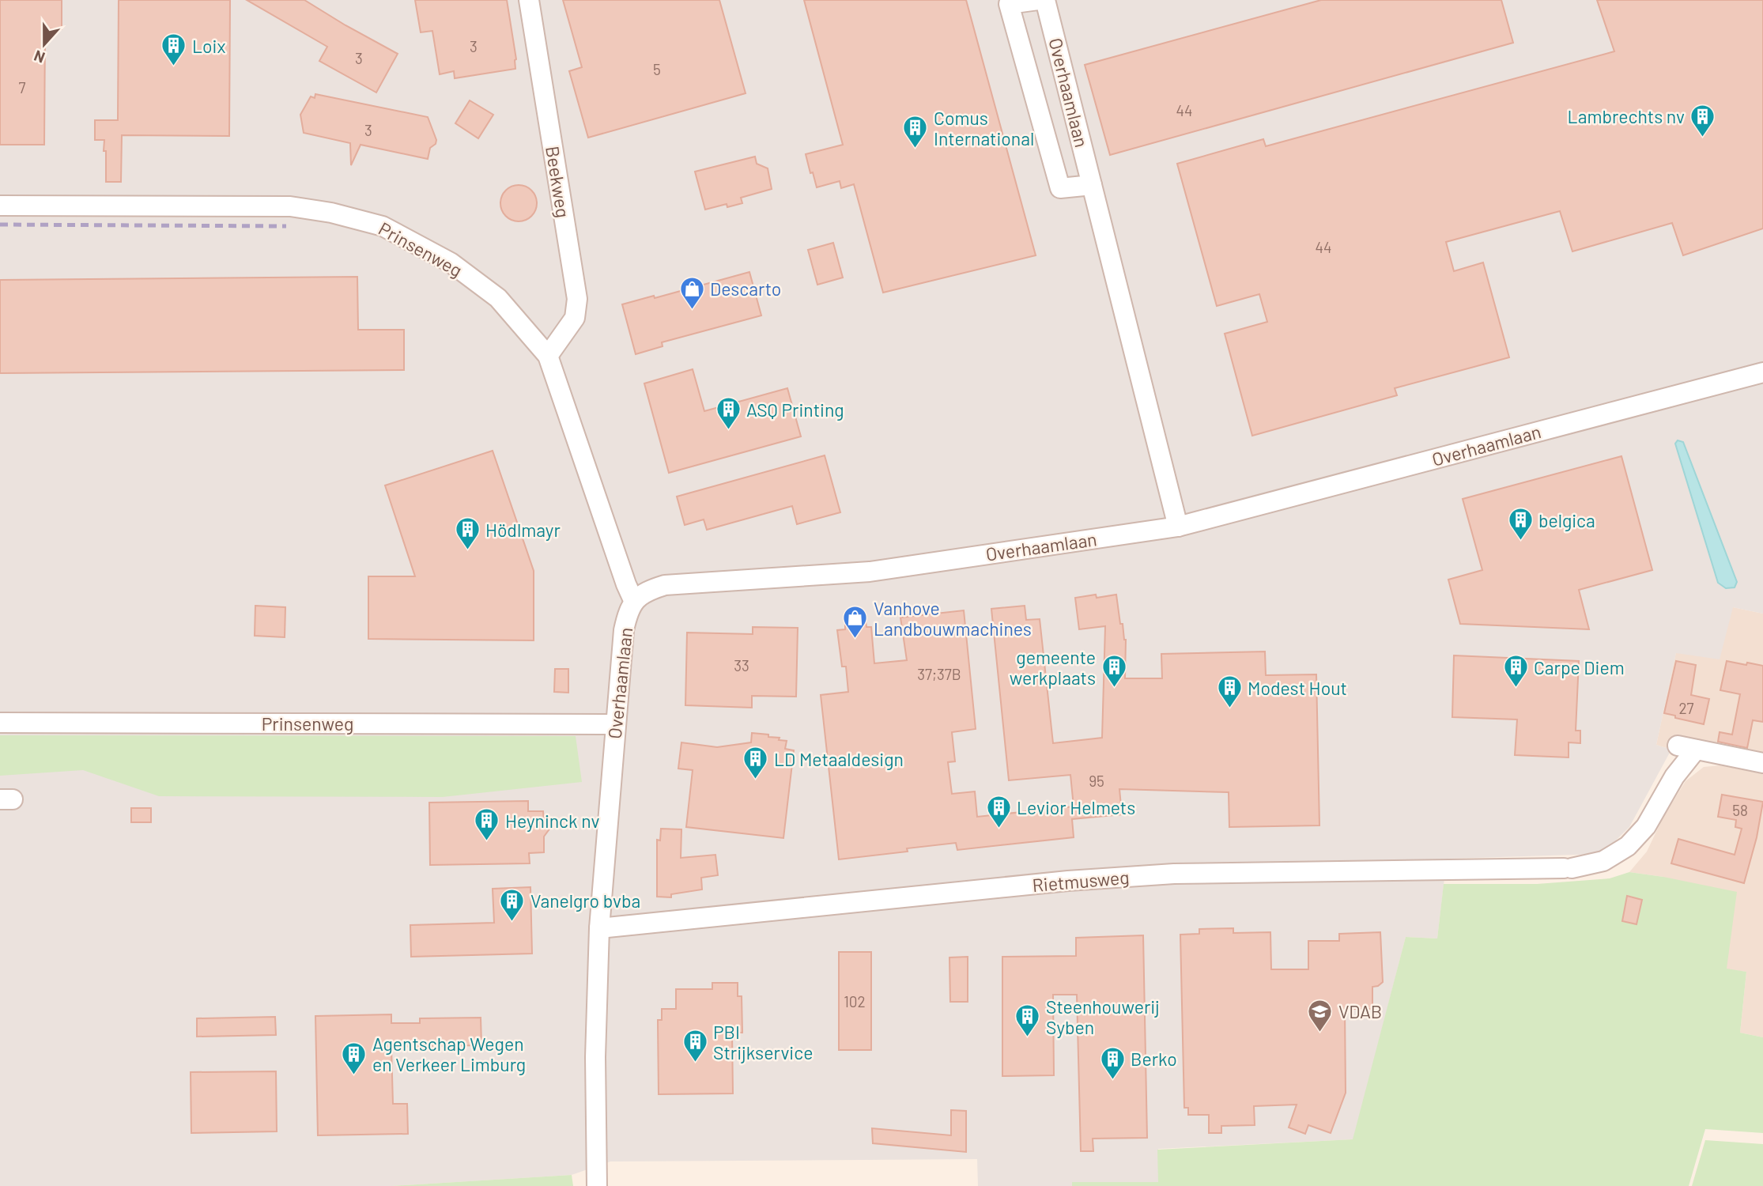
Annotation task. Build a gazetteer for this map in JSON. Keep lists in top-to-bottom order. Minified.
{"streets":{"street":["Overhaamlaan","Beekweg","Prinsenweg","Rietmusweg"]},"crossings":[["Overhaamlaan","Prinsenweg"],["Overhaamlaan","Rietmusweg"],["Beekweg","Prinsenweg"]],"places":{"building":["Loix","Lambrechts nv","Comus International","ASQ Printing","belgica","Hödlmayr","gemeente werkplaats","Carpe Diem","Modest Hout","LD Metaaldesign","Levior Helmets","Heyninck nv","Vanelgro bvba","Steenhouwerij Syben","PBI Strijkservice","Agentschap Wegen en Verkeer Limburg","Berko"],"shop":["Descarto","Vanhove Landbouwmachines"],"school or university":["VDAB"]},"house_numbers":["3","3","5","7","44","3","44","33","37;37B","27","95","58","102"],"north":"bottom"}
